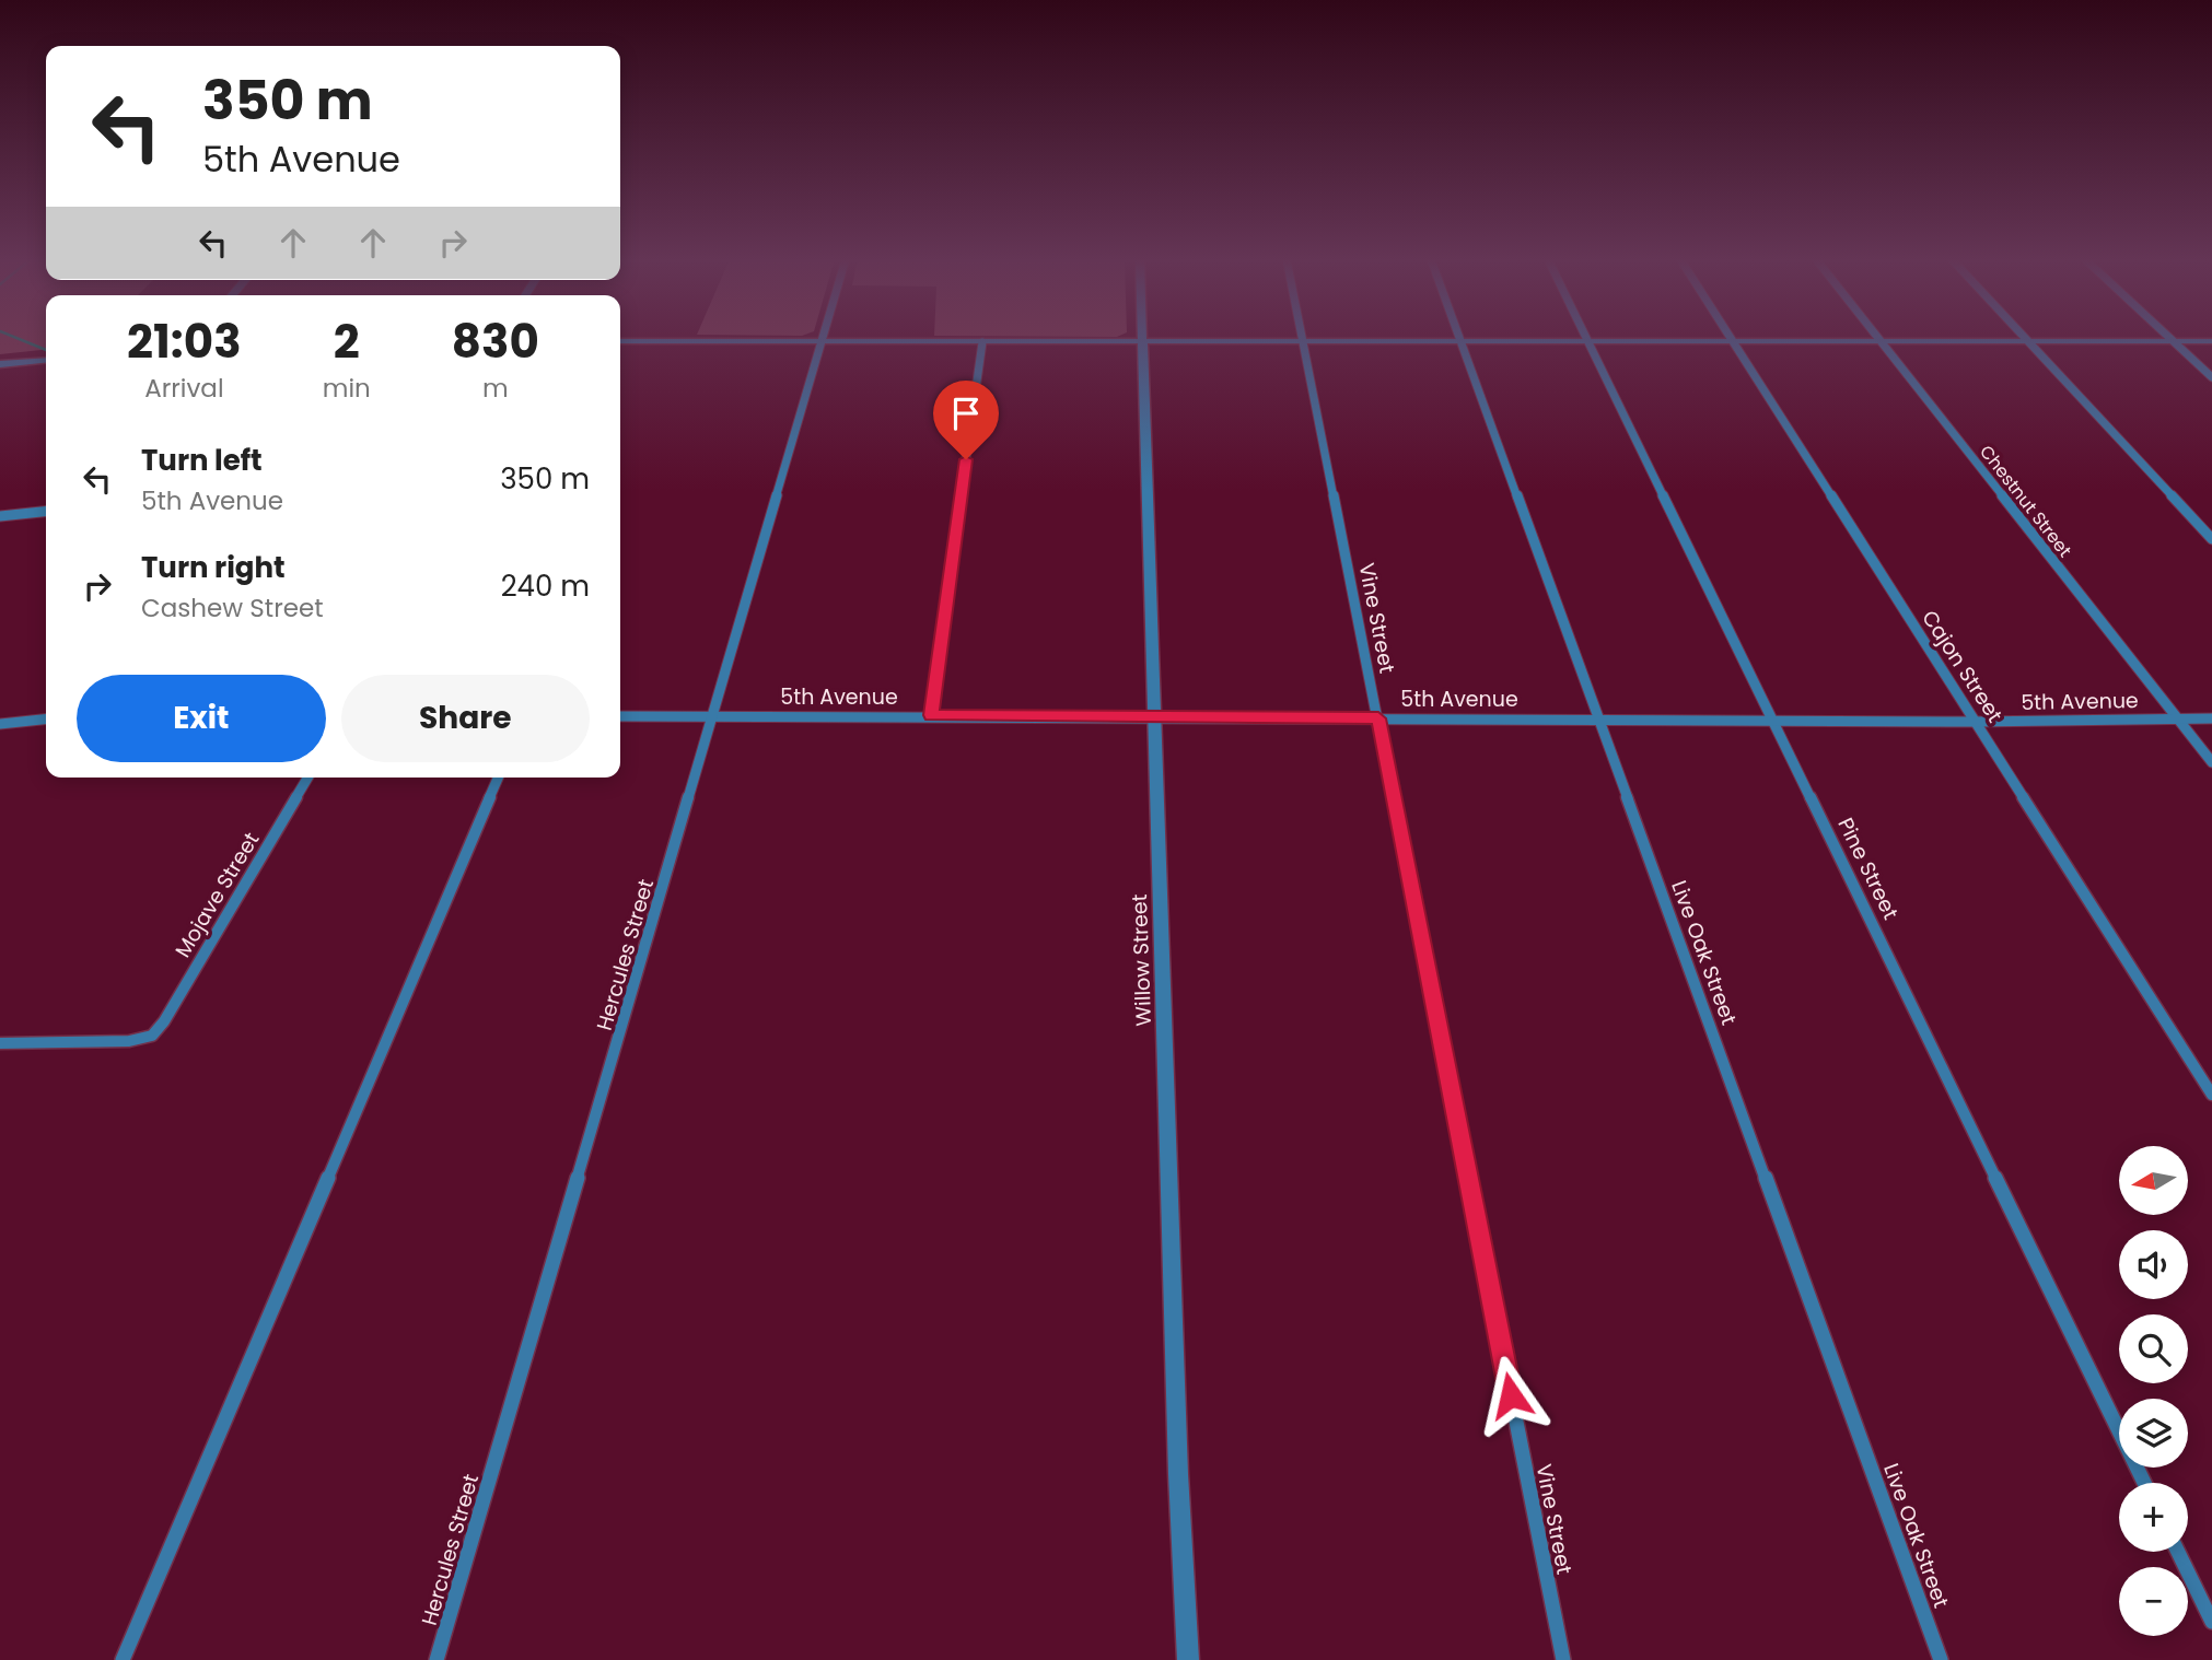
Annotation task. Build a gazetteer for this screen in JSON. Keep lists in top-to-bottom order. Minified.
{"streets":{"street":["Chestnut Street","Vine Street","Cajon Street","5th Avenue","Pine Street","Mojave Street","Live Oak Street","Hercules Street","Willow Street"]},"crossings":[["Chestnut Street","5th Avenue"],["Vine Street","5th Avenue"],["Cajon Street","5th Avenue"],["5th Avenue","Pine Street"],["5th Avenue","Live Oak Street"],["5th Avenue","Hercules Street"],["5th Avenue","Willow Street"]],"north":"left","page":{"turn":["350 m","5th Avenue"],"eta":["21:03","Arrival","2","min","830","m"],"list":[{"name":"Turn left","note":"5th Avenue","value":"350 m"},{"name":"Turn right","note":"Cashew Street","value":"240 m"}],"buttons":["Exit","Share"],"map_buttons":["+","−"]}}
